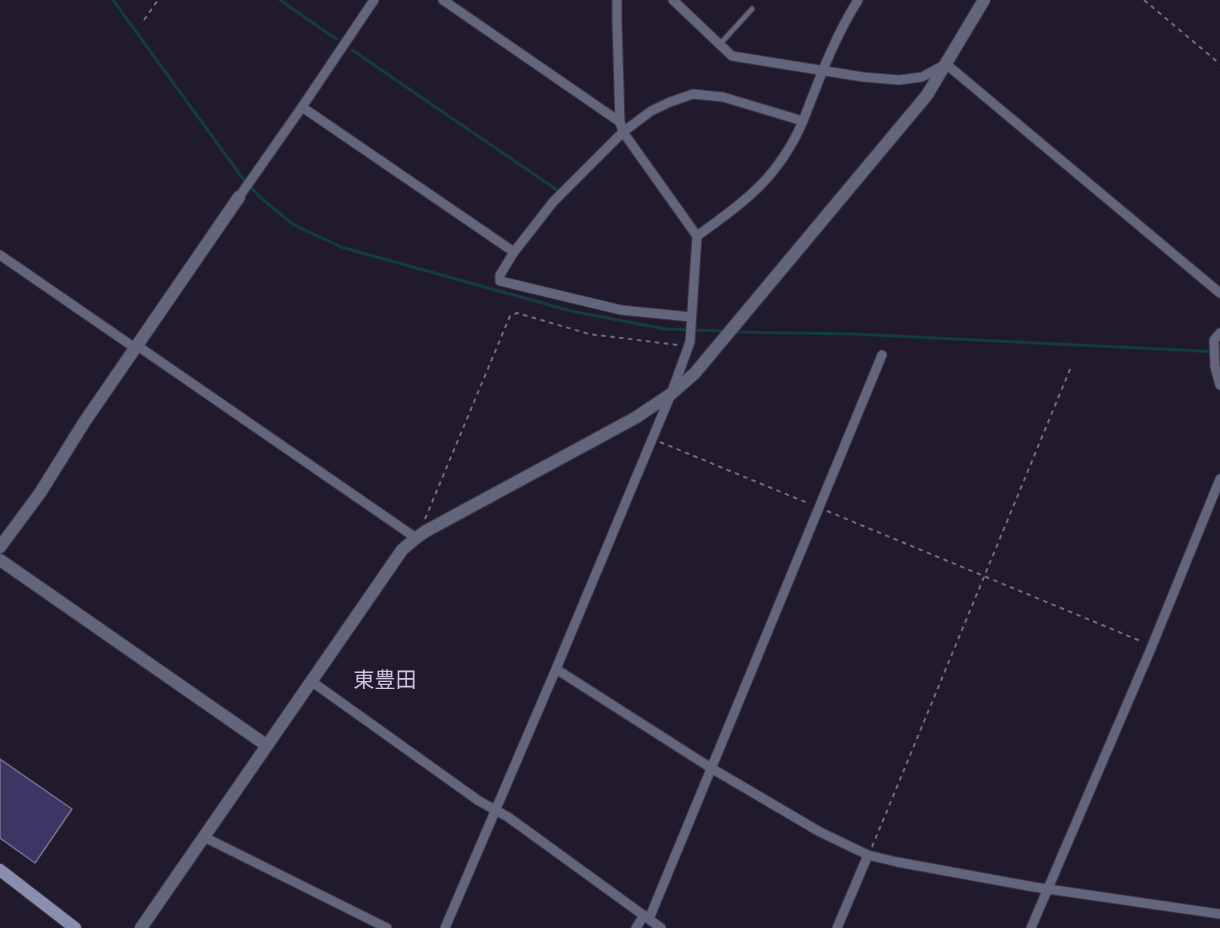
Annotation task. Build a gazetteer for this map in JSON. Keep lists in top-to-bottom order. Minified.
{"districts":["東豊田"]}
